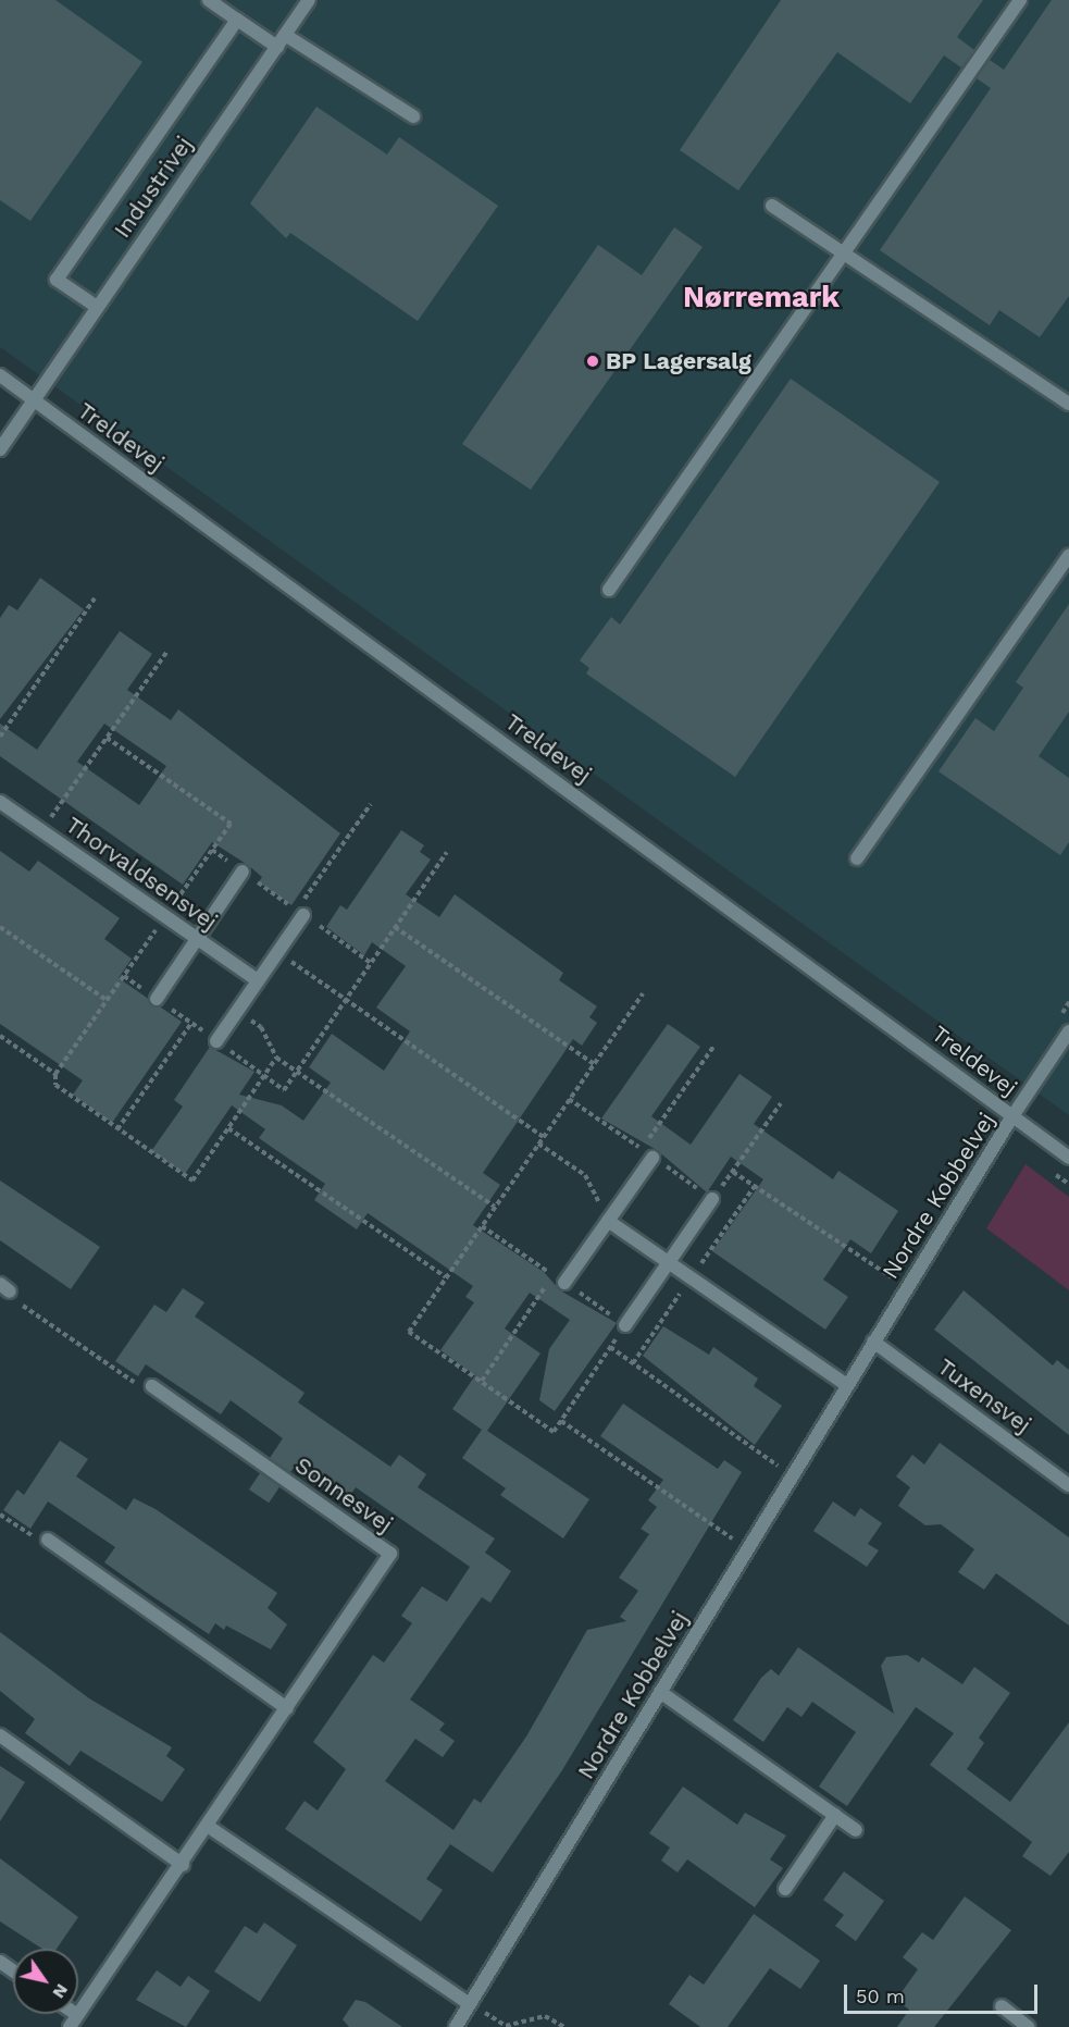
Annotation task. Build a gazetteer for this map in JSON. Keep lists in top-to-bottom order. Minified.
{"streets":{"street":["Industrivej","Treldevej","Thorvaldsensvej","Nordre Kobbelvej","Tuxensvej","Sonnesvej"]},"crossings":[["Industrivej","Treldevej"],["Treldevej","Nordre Kobbelvej"],["Nordre Kobbelvej","Tuxensvej"]],"districts":["Nørremark"],"places":["BP Lagersalg"],"scale_bar":"50 m","north":"bottom right"}
